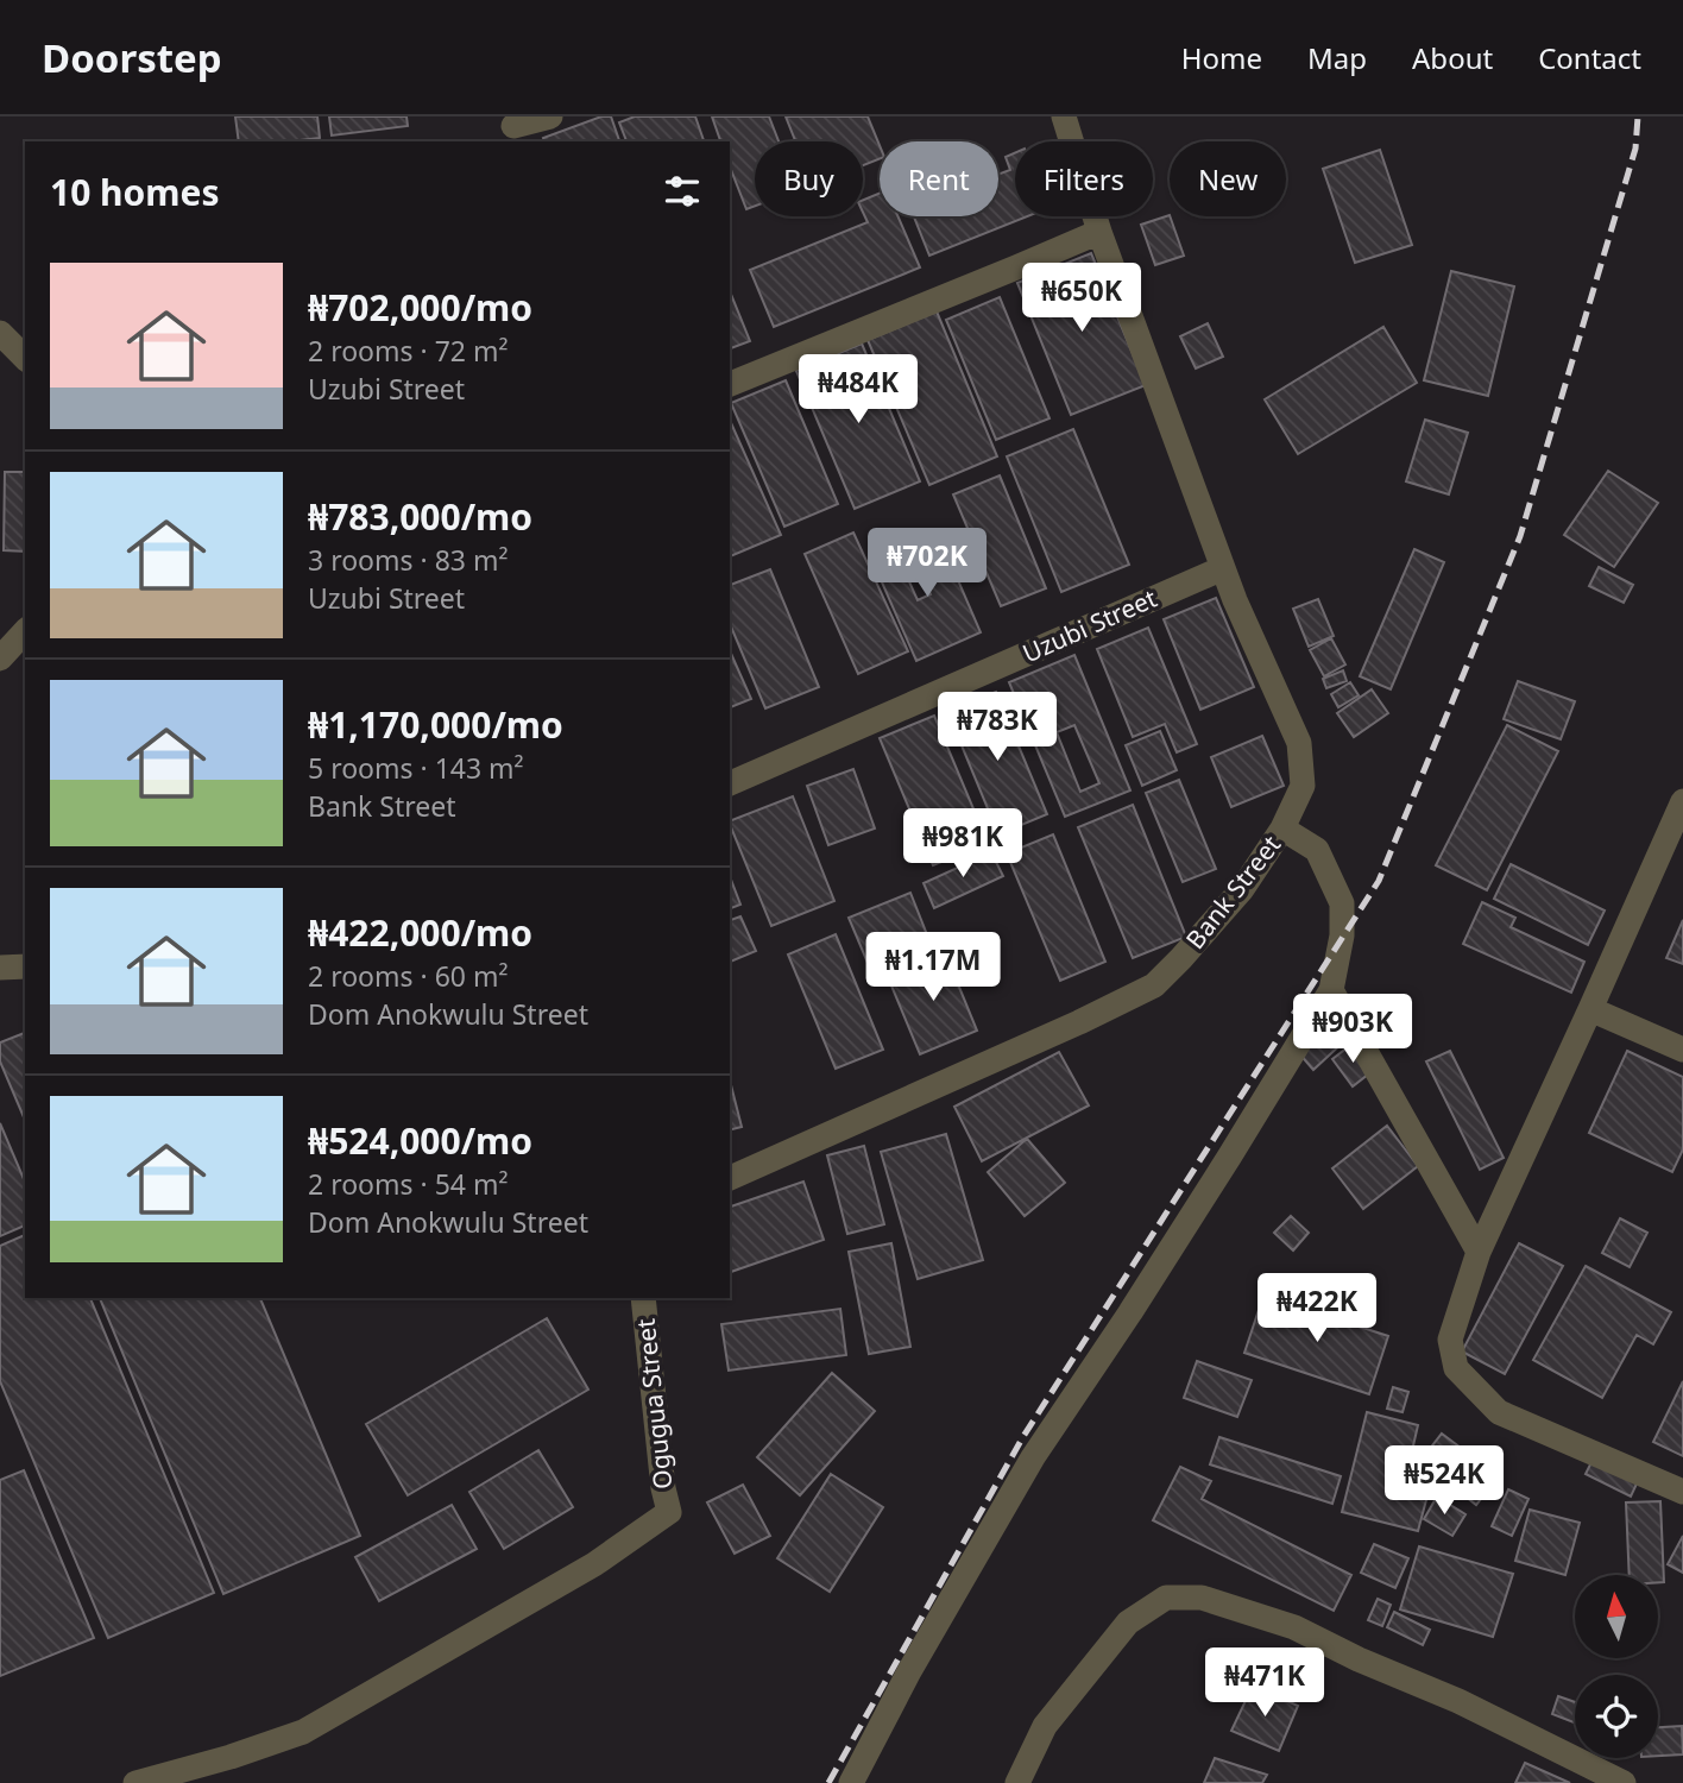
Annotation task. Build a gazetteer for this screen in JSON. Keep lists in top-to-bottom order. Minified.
{"streets":{"street":["Uzubi Street","Bank Street","Ogugua Street"]},"crossings":[["Uzubi Street","Bank Street"]],"north":"top","page":{"header":"Doorstep","nav":["Home","Map","About","Contact"],"chip":["Buy","Rent","Filters","New"],"heading":"10 homes","list":[{"name":"₦702,000/mo","note":"2 rooms · 72 m² · Uzubi Street"},{"name":"₦783,000/mo","note":"3 rooms · 83 m² · Uzubi Street"},{"name":"₦1,170,000/mo","note":"5 rooms · 143 m² · Bank Street"},{"name":"₦422,000/mo","note":"2 rooms · 60 m² · Dom Anokwulu Street"},{"name":"₦524,000/mo","note":"2 rooms · 54 m² · Dom Anokwulu Street"}],"price":["₦650K","₦484K","₦702K","₦783K","₦981K","₦1.17M","₦903K","₦422K","₦524K","₦471K"]}}
